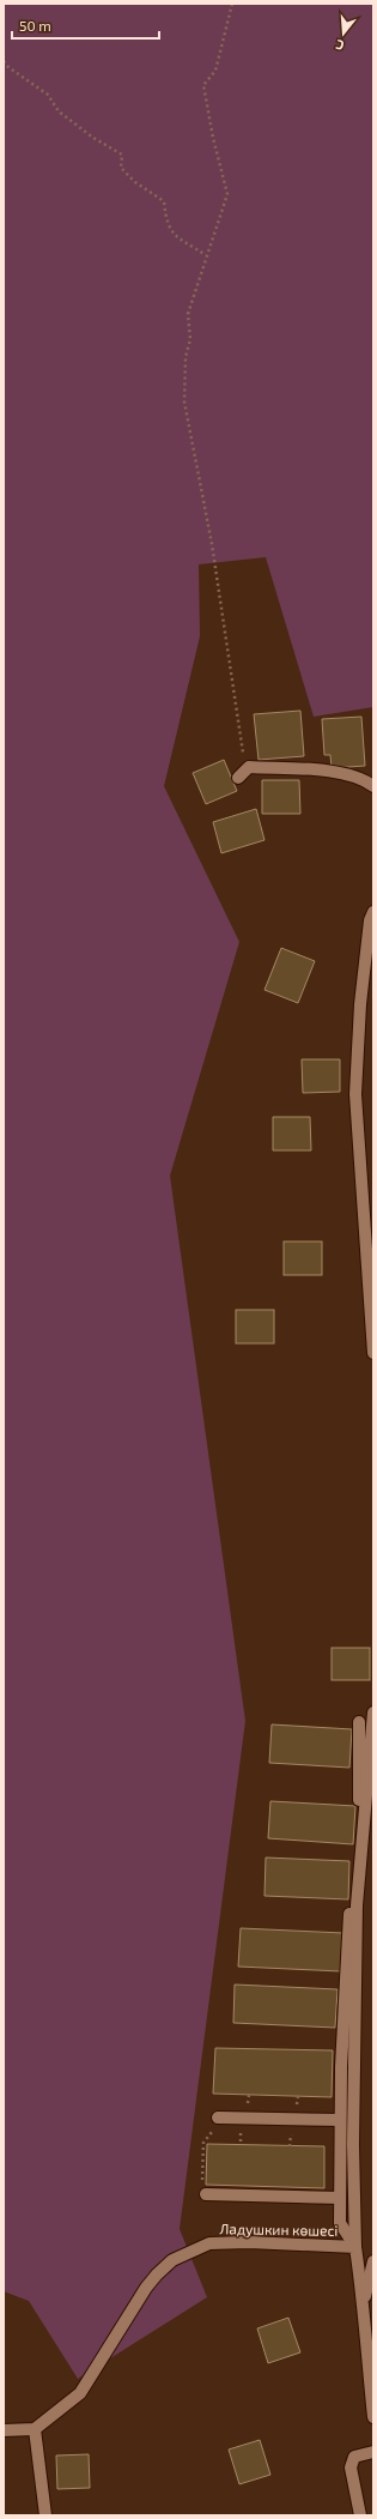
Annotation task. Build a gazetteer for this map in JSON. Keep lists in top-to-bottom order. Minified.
{"streets":{"street":["Ладушкин көшесі"]},"scale_bar":"50 m","north":"bottom"}
